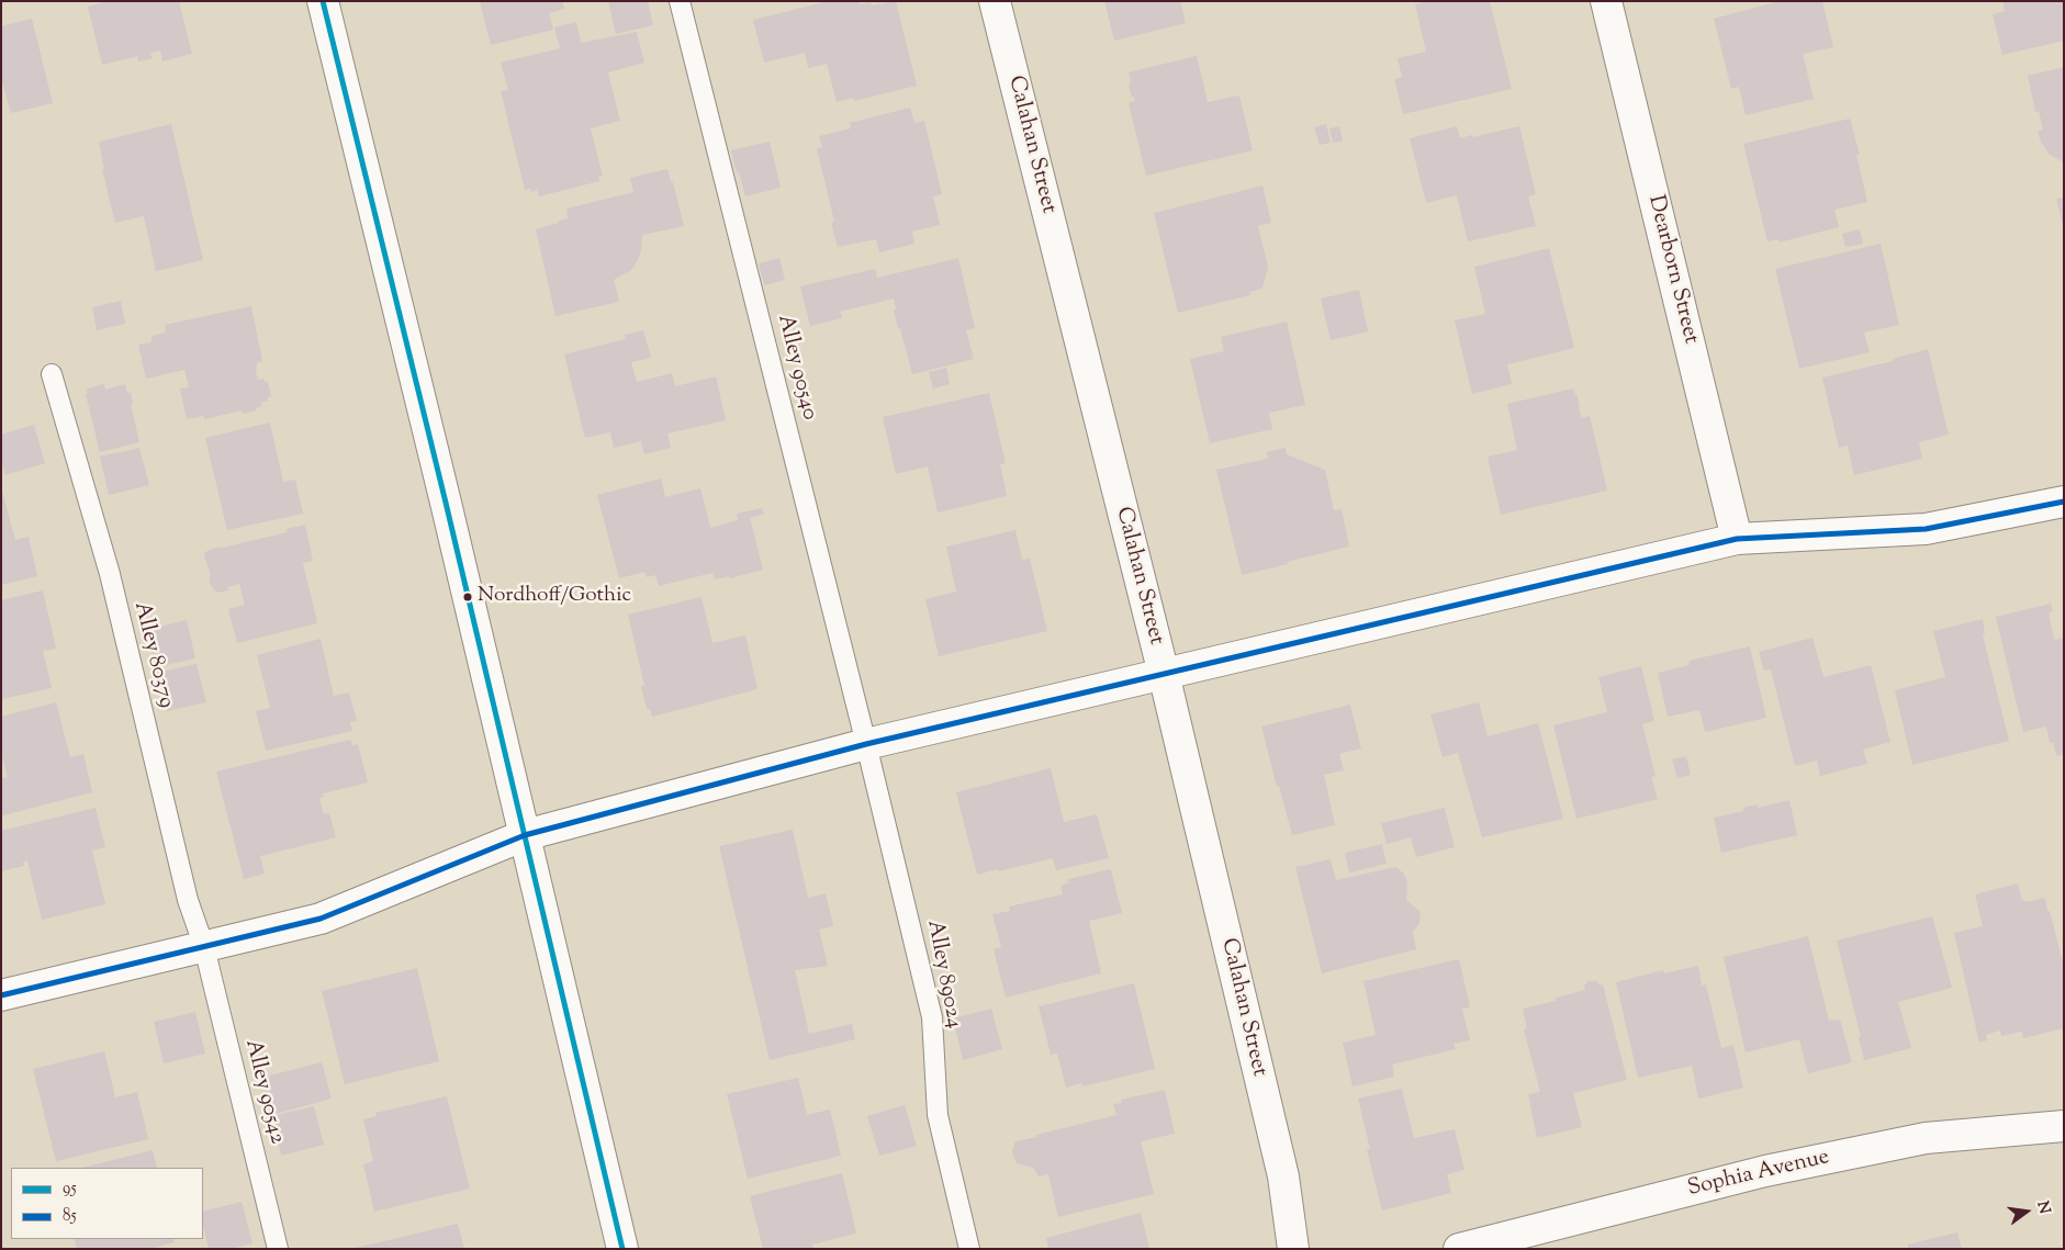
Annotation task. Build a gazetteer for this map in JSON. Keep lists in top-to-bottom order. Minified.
{"streets":{"street":["Calahan Street","Dearborn Street","Sophia Avenue"],"lane":["Alley 90540","Alley 80379","Alley 89024","Alley 90542"]},"crossings":[["Alley 90540","Alley 89024"],["Alley 80379","Alley 90542"]],"places":["Nordhoff/Gothic"],"lines":["transit line 95","transit line 85"],"legend":["95","85"],"north":"right"}
